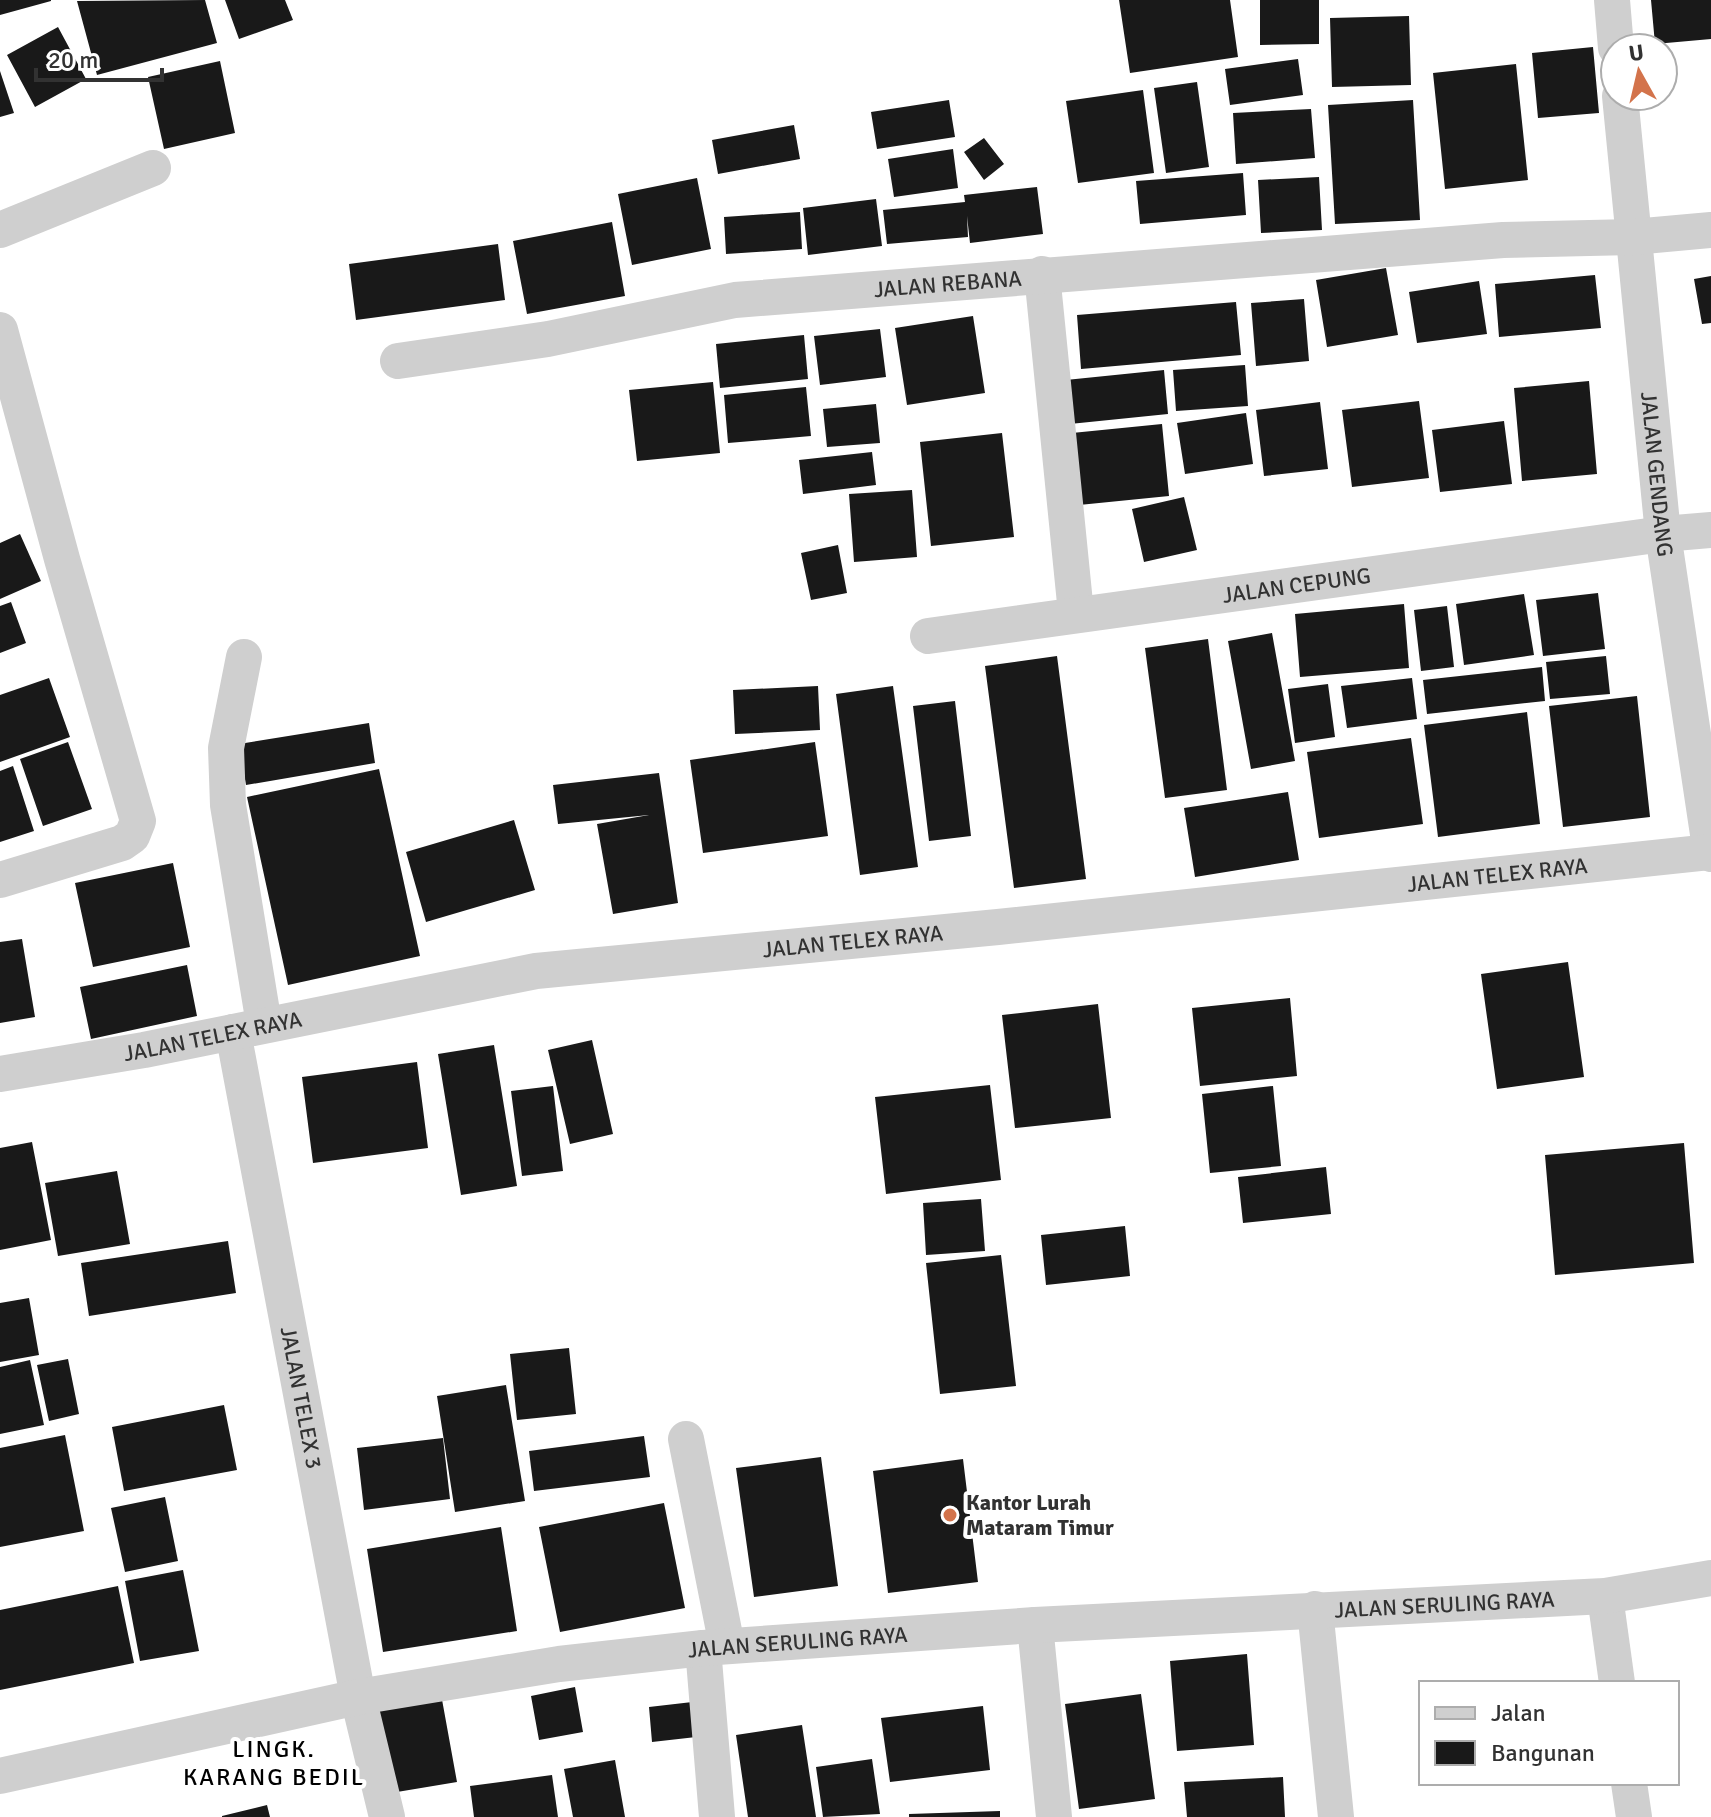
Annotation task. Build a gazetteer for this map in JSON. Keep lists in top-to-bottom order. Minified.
{"streets":{"street":["JALAN REBANA","JALAN GENDANG","JALAN CEPUNG","JALAN TELEX RAYA","JALAN TELEX 3","JALAN SERULING RAYA"]},"crossings":[["JALAN REBANA","JALAN GENDANG"],["JALAN GENDANG","JALAN CEPUNG"],["JALAN GENDANG","JALAN TELEX RAYA"],["JALAN TELEX RAYA","JALAN TELEX 3"],["JALAN TELEX 3","JALAN SERULING RAYA"]],"districts":["LINGK. KARANG BEDIL"],"places":["Kantor Lurah Mataram Timur"],"legend":["Jalan","Bangunan"],"scale_bar":"20 m","north":"top"}
